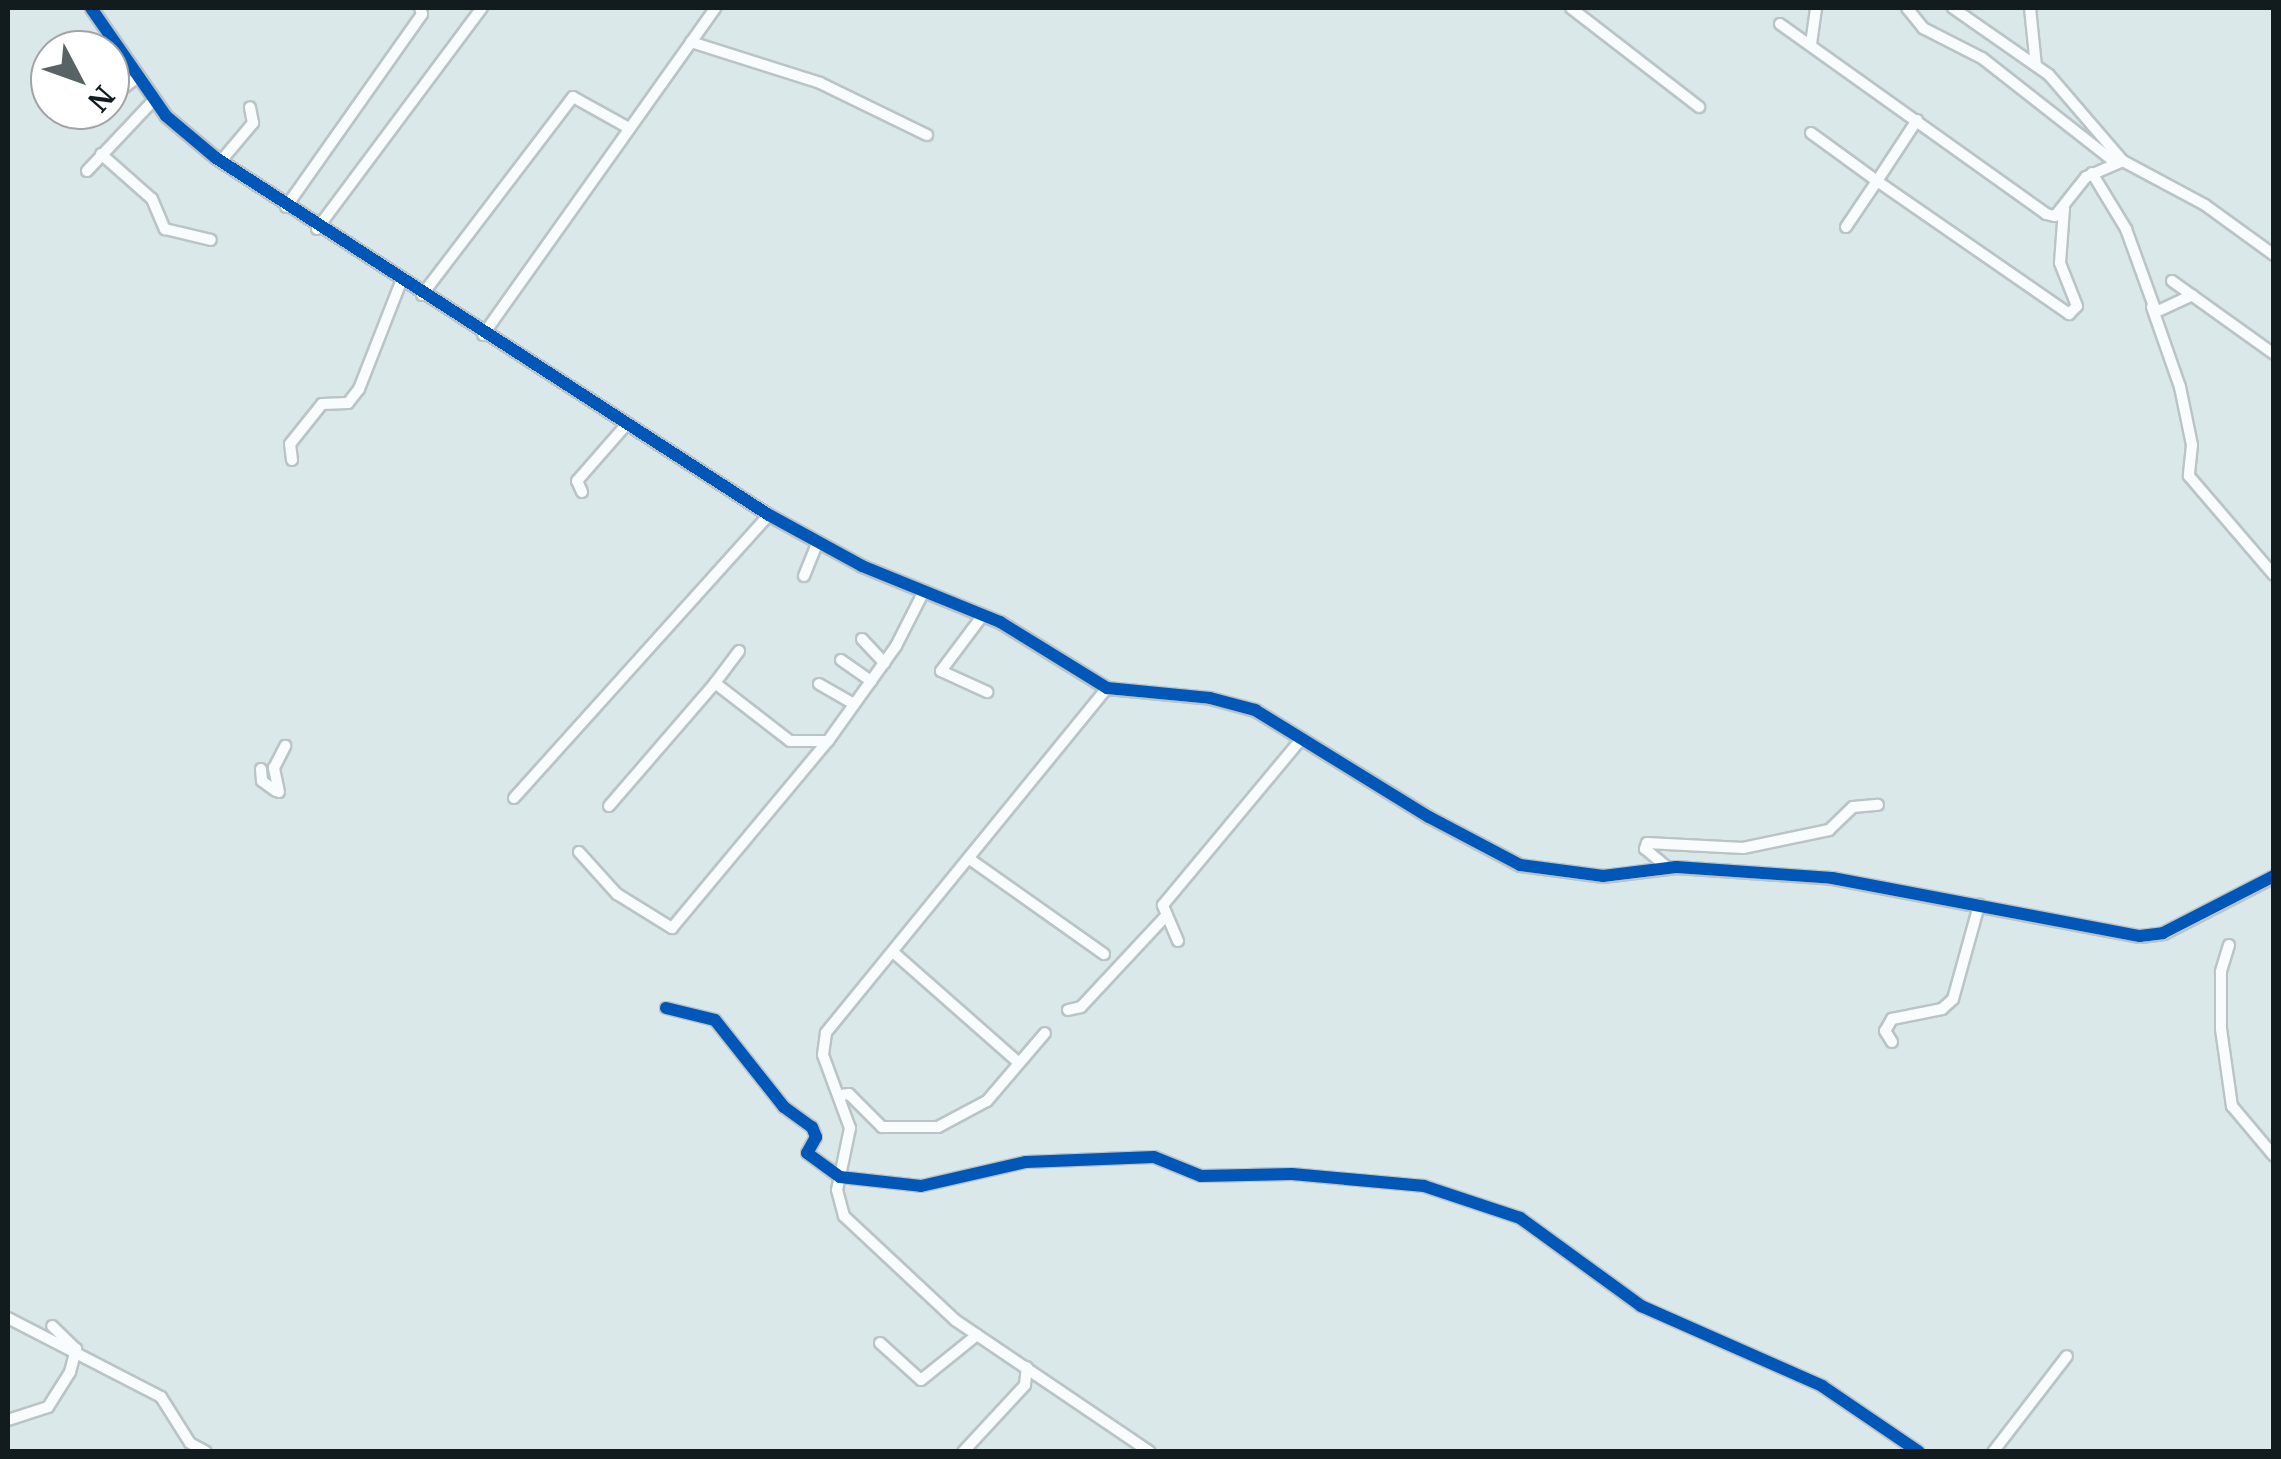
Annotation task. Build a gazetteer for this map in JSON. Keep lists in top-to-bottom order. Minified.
{"north":"bottom right"}
